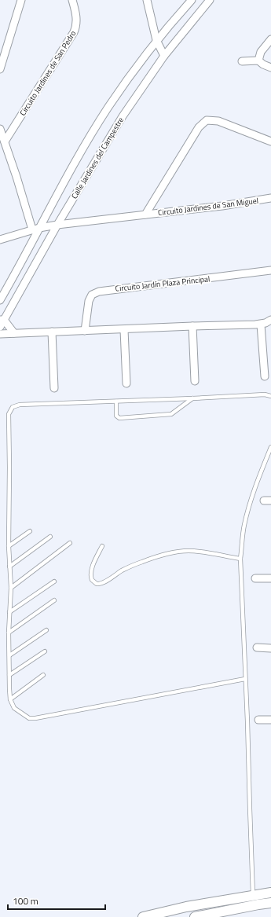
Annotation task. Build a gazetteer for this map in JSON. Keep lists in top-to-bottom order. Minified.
{"streets":{"street":["Circuito Jardines de San Pedro","Calle Jardines del Campestre","Circuito Jardines de San Miguel","Circuito Jardín Plaza Principal"]},"crossings":[["Calle Jardines del Campestre","Circuito Jardines de San Miguel"]],"scale_bar":"100 m"}
